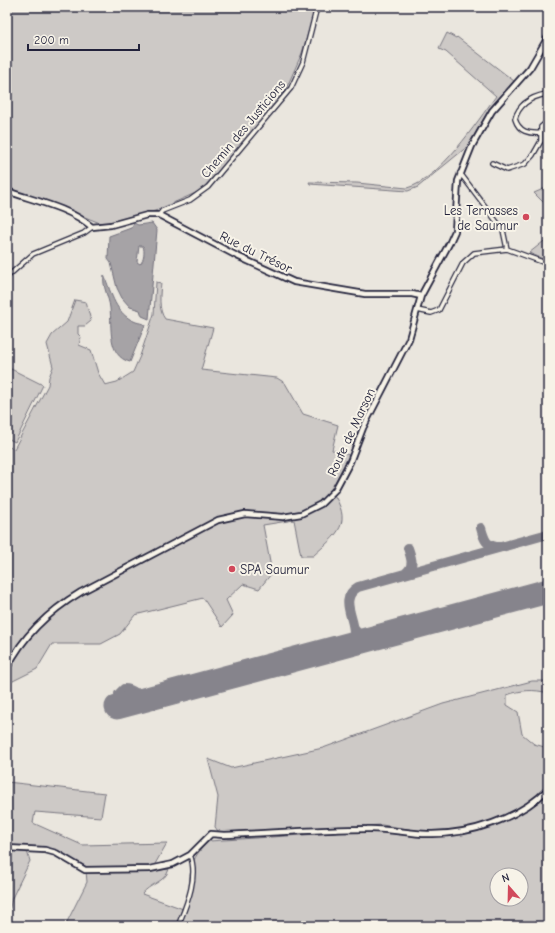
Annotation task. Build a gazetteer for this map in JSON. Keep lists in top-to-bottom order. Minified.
{"streets":{"street":["Chemin des Justicions","Rue du Trésor","Route de Marson"]},"crossings":[["Chemin des Justicions","Rue du Trésor"],["Rue du Trésor","Route de Marson"]],"places":["Les Terrasses de Saumur","SPA Saumur"],"scale_bar":"200 m","north":"top"}
